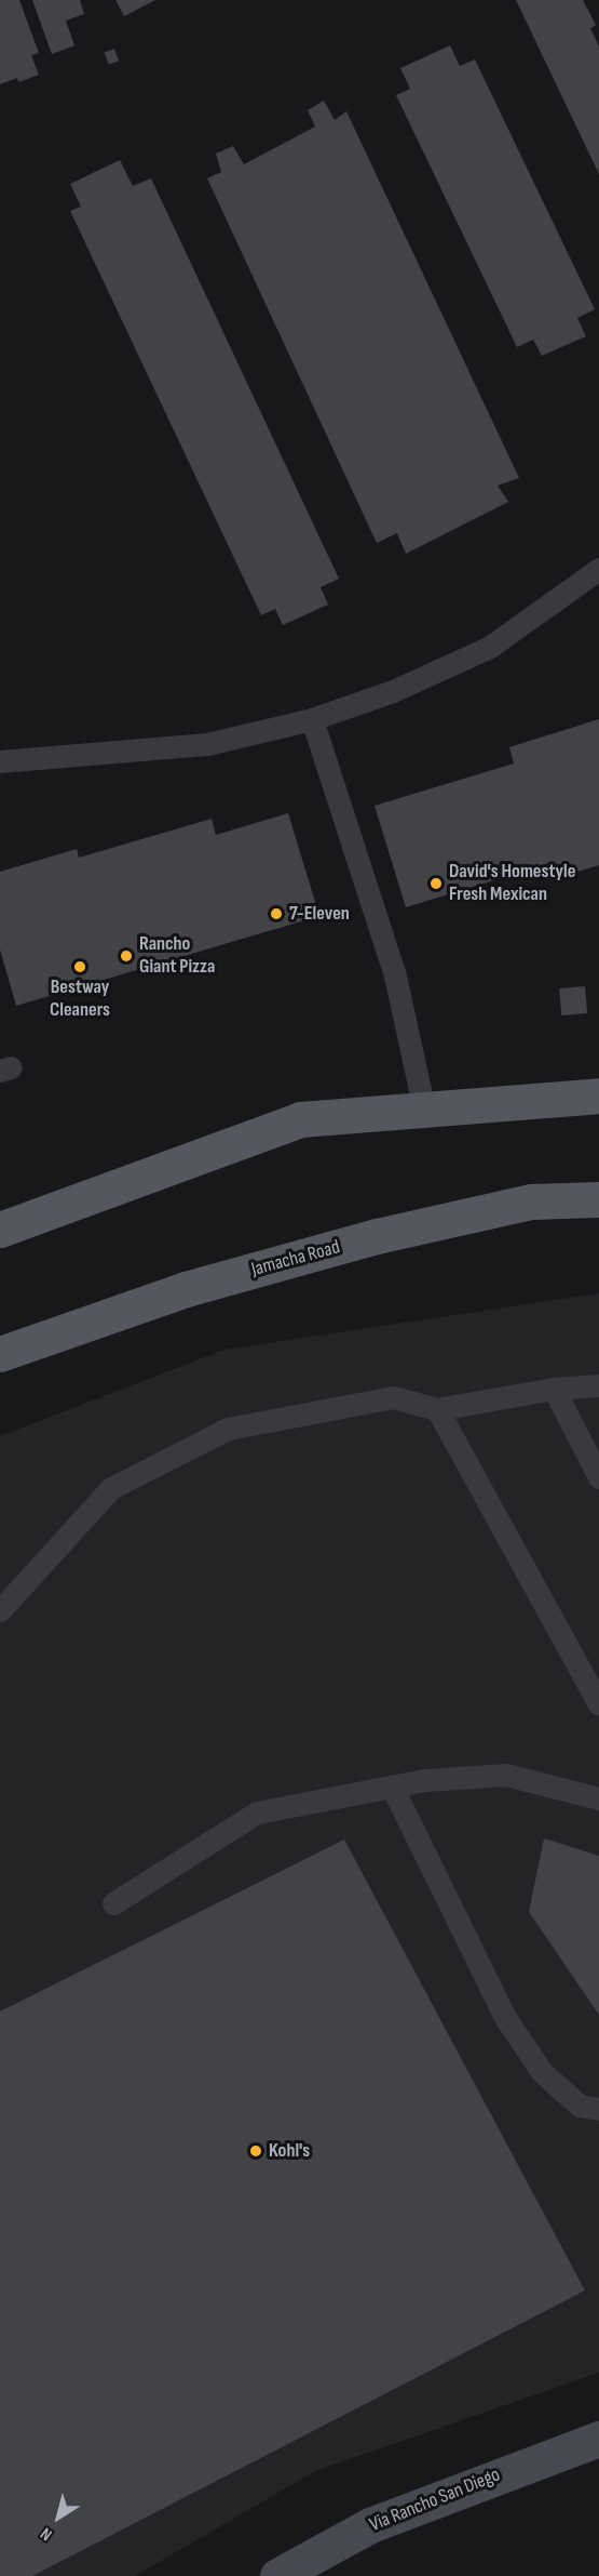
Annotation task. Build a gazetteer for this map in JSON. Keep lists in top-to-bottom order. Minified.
{"streets":{"main road":["Jamacha Road"],"street":["Via Rancho San Diego"]},"places":["David's Homestyle Fresh Mexican","7-Eleven","Rancho Giant Pizza","Bestway Cleaners","Kohl's"],"north":"bottom left"}
